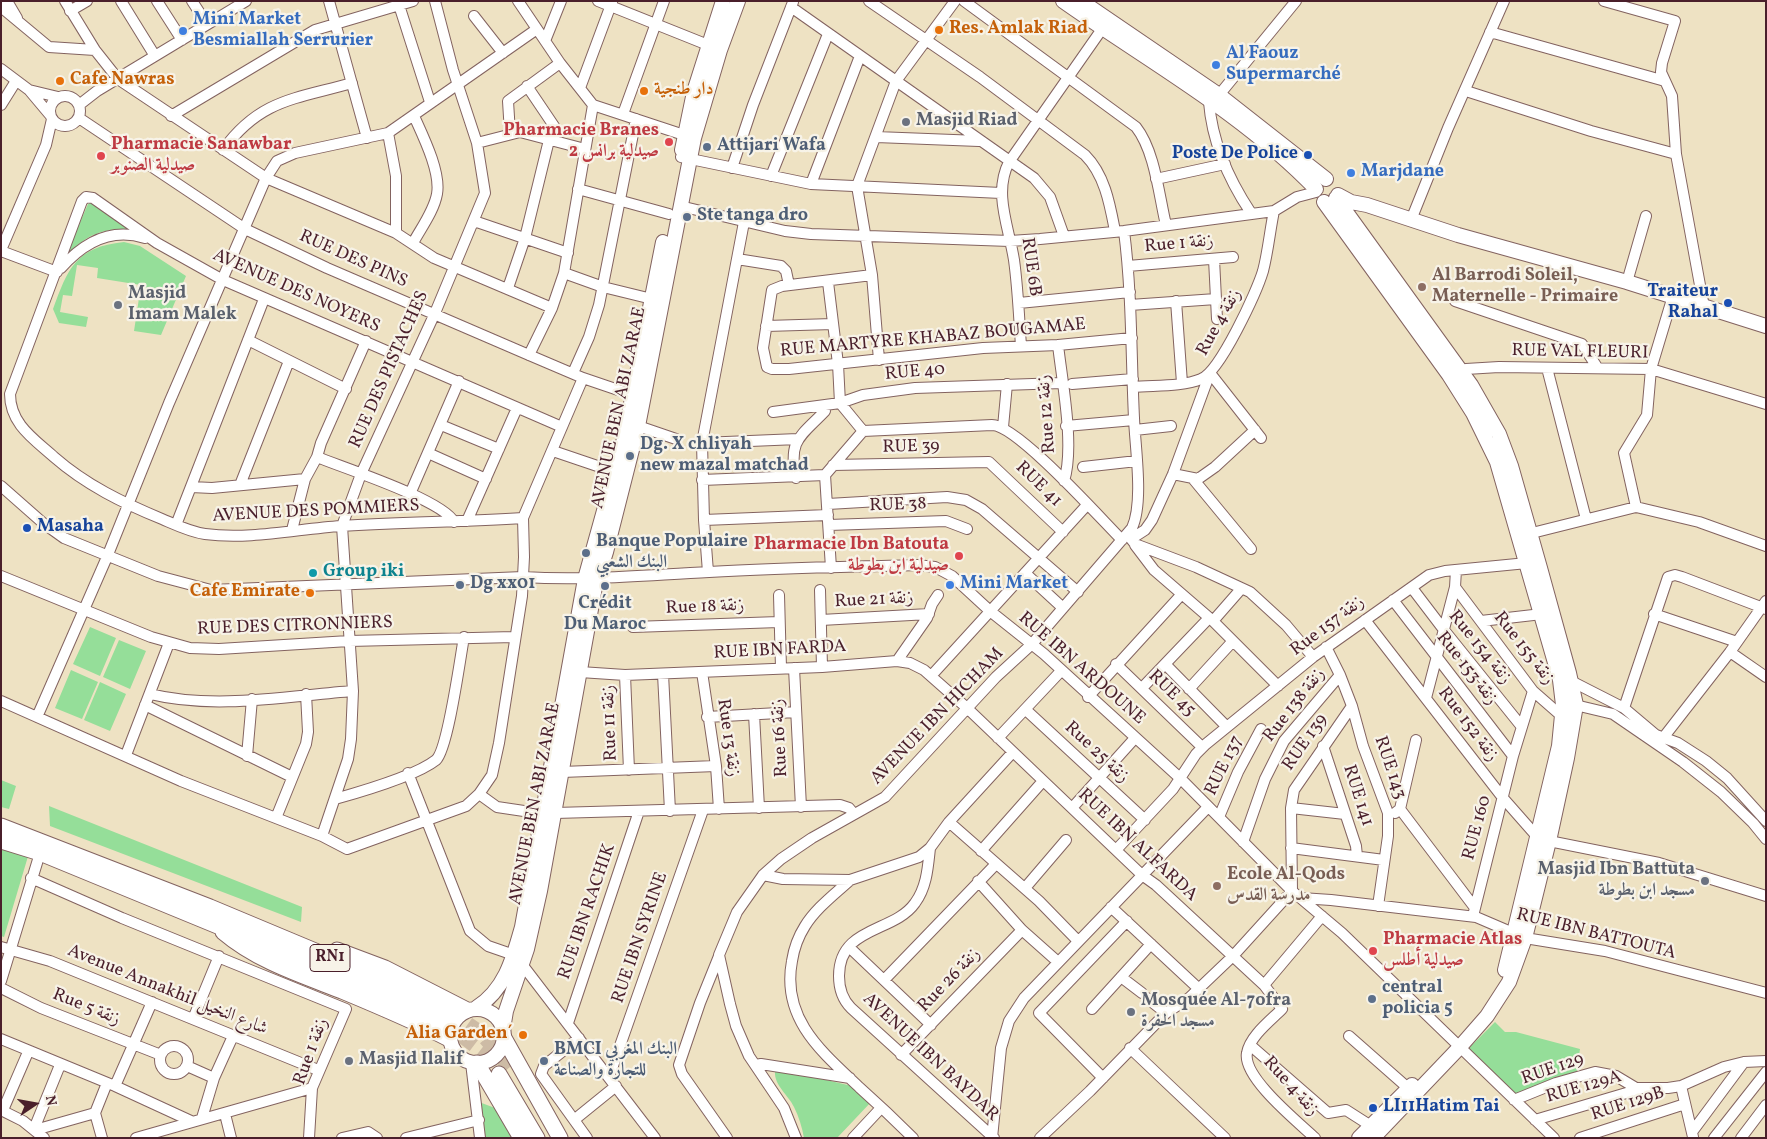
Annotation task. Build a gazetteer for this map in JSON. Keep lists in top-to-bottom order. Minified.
{"streets":{"highway":["RN1"],"main road":["AVENUE BEN ABI ZARAE"],"street":["Rue 1 زنقة","RUE DES PINS","RUE 6B","AVENUE DES NOYERS","Rue 4 زنقة","RUE MARTYRE KHABAZ BOUGAMAE","RUE VAL FLEURI","RUE DES PISTACHES","RUE 40","Rue 12 زنقة","RUE 39","RUE 41","RUE 38","AVENUE DES POMMIERS","Rue 21 زنقة","Rue 18 زنقة","RUE DES CITRONNIERS","Rue 157 زنقة","Rue 154 زنقة","Rue 155 زنقة","RUE IBN FARDA","RUE IBN ARDOUNE","Rue 153 زنقة","RUE 45","Rue 138 زنقة","AVENUE IBN HICHAM","Rue 11 زنقة","Rue 152 زنقة","Rue 13 زنقة","Rue 16 زنقة","RUE 139","Rue 25 زنقة","RUE 137","RUE 143","RUE 141","RUE 160","RUE IBN ALFARDA","RUE IBN RACHIK","RUE IBN BATTOUTA","RUE IBN SYRINE","Rue 26 زنقة","Avenue Annakhil شارع النخيل","Rue 5 زنقة","AVENUE IBN BAYDAR","RUE 129","RUE 129A","RUE 129B"]},"crossings":[["Rue 1 زنقة","Avenue Annakhil شارع النخيل"],["RUE DES PINS","RUE DES PISTACHES"],["RUE DES PINS","AVENUE BEN ABI ZARAE"],["RUE 6B","RUE MARTYRE KHABAZ BOUGAMAE"],["AVENUE DES NOYERS","RUE DES PISTACHES"],["AVENUE DES NOYERS","AVENUE DES POMMIERS"],["Rue 4 زنقة","RUE 40"],["Rue 4 زنقة","Rue 12 زنقة"],["Rue 4 زنقة","RUE IBN ALFARDA"],["RUE MARTYRE KHABAZ BOUGAMAE","Rue 12 زنقة"],["RUE DES PISTACHES","AVENUE DES POMMIERS"],["RUE DES PISTACHES","RUE DES CITRONNIERS"],["RUE DES PISTACHES","RUE IBN ARDOUNE"],["RUE 40","Rue 12 زنقة"],["AVENUE BEN ABI ZARAE","RUE IBN FARDA"],["AVENUE BEN ABI ZARAE","RUE IBN ARDOUNE"],["RUE 39","RUE 41"],["Rue 157 زنقة","Rue 154 زنقة"],["Rue 157 زنقة","RUE IBN ARDOUNE"],["Rue 157 زنقة","Rue 153 زنقة"],["Rue 157 زنقة","RUE 45"],["Rue 157 زنقة","Rue 152 زنقة"],["Rue 157 زنقة","Rue 25 زنقة"],["Rue 157 زنقة","RUE 143"],["Rue 157 زنقة","RUE IBN ALFARDA"],["Rue 154 زنقة","RUE 160"],["Rue 155 زنقة","RUE 160"],["RUE IBN FARDA","AVENUE IBN HICHAM"],["RUE IBN FARDA","Rue 11 زنقة"],["RUE IBN FARDA","Rue 13 زنقة"],["RUE IBN FARDA","Rue 16 زنقة"],["RUE IBN FARDA","RUE IBN ALFARDA"],["RUE IBN ARDOUNE","Rue 138 زنقة"],["RUE IBN ARDOUNE","AVENUE IBN HICHAM"],["RUE IBN ARDOUNE","RUE 139"],["RUE IBN ARDOUNE","RUE 137"],["RUE IBN ARDOUNE","RUE IBN BATTOUTA"],["RUE IBN ARDOUNE","RUE 129"],["RUE IBN ARDOUNE","RUE 129A"],["Rue 153 زنقة","RUE 160"],["Rue 138 زنقة","RUE 143"],["AVENUE IBN HICHAM","RUE IBN ALFARDA"],["Rue 152 زنقة","RUE 160"],["RUE 139","RUE 143"],["RUE 139","RUE 141"],["RUE 143","RUE IBN BATTOUTA"],["RUE 160","RUE IBN BATTOUTA"],["Rue 26 زنقة","AVENUE IBN BAYDAR"],["RUE 129","RUE 129A"]],"places":["Res. Amlak Riad","Mini Market Besmiallah Serrurier","Al Faouz Supermarché","Cafe Nawras","دار طنجية","Masjid Riad","Pharmacie Branes 2 صيدلية برانس","Attijari Wafa","Poste De Police","Pharmacie Sanawbar صيدلية الصنوبر","Marjdane","Ste tanga dro","Al Barrodi Soleil, Maternelle - Primaire","Traiteur Rahal","Masjid Imam Malek","Dg. X chliyah new mazal matchad","Masaha","Banque Populaire البنك الشعبي","Pharmacie Ibn Batouta صيدلية ابن بطوطة","Group iki","Dg xx01","Mini Market","Crédit Du Maroc","Cafe Emirate","Masjid Ibn Battuta مسجد ابن بطوطة","Ecole Al-Qods مدرسة القدس","Pharmacie Atlas صيدلية أطلس","central policia 5","Mosquée Al-7ofra مسجد الحفرة","Alia Garden´","Masjid Ilalif","BMCI البنك المغربي للتجارة والصناعة","LI11Hatim Tai"],"north":"right"}
